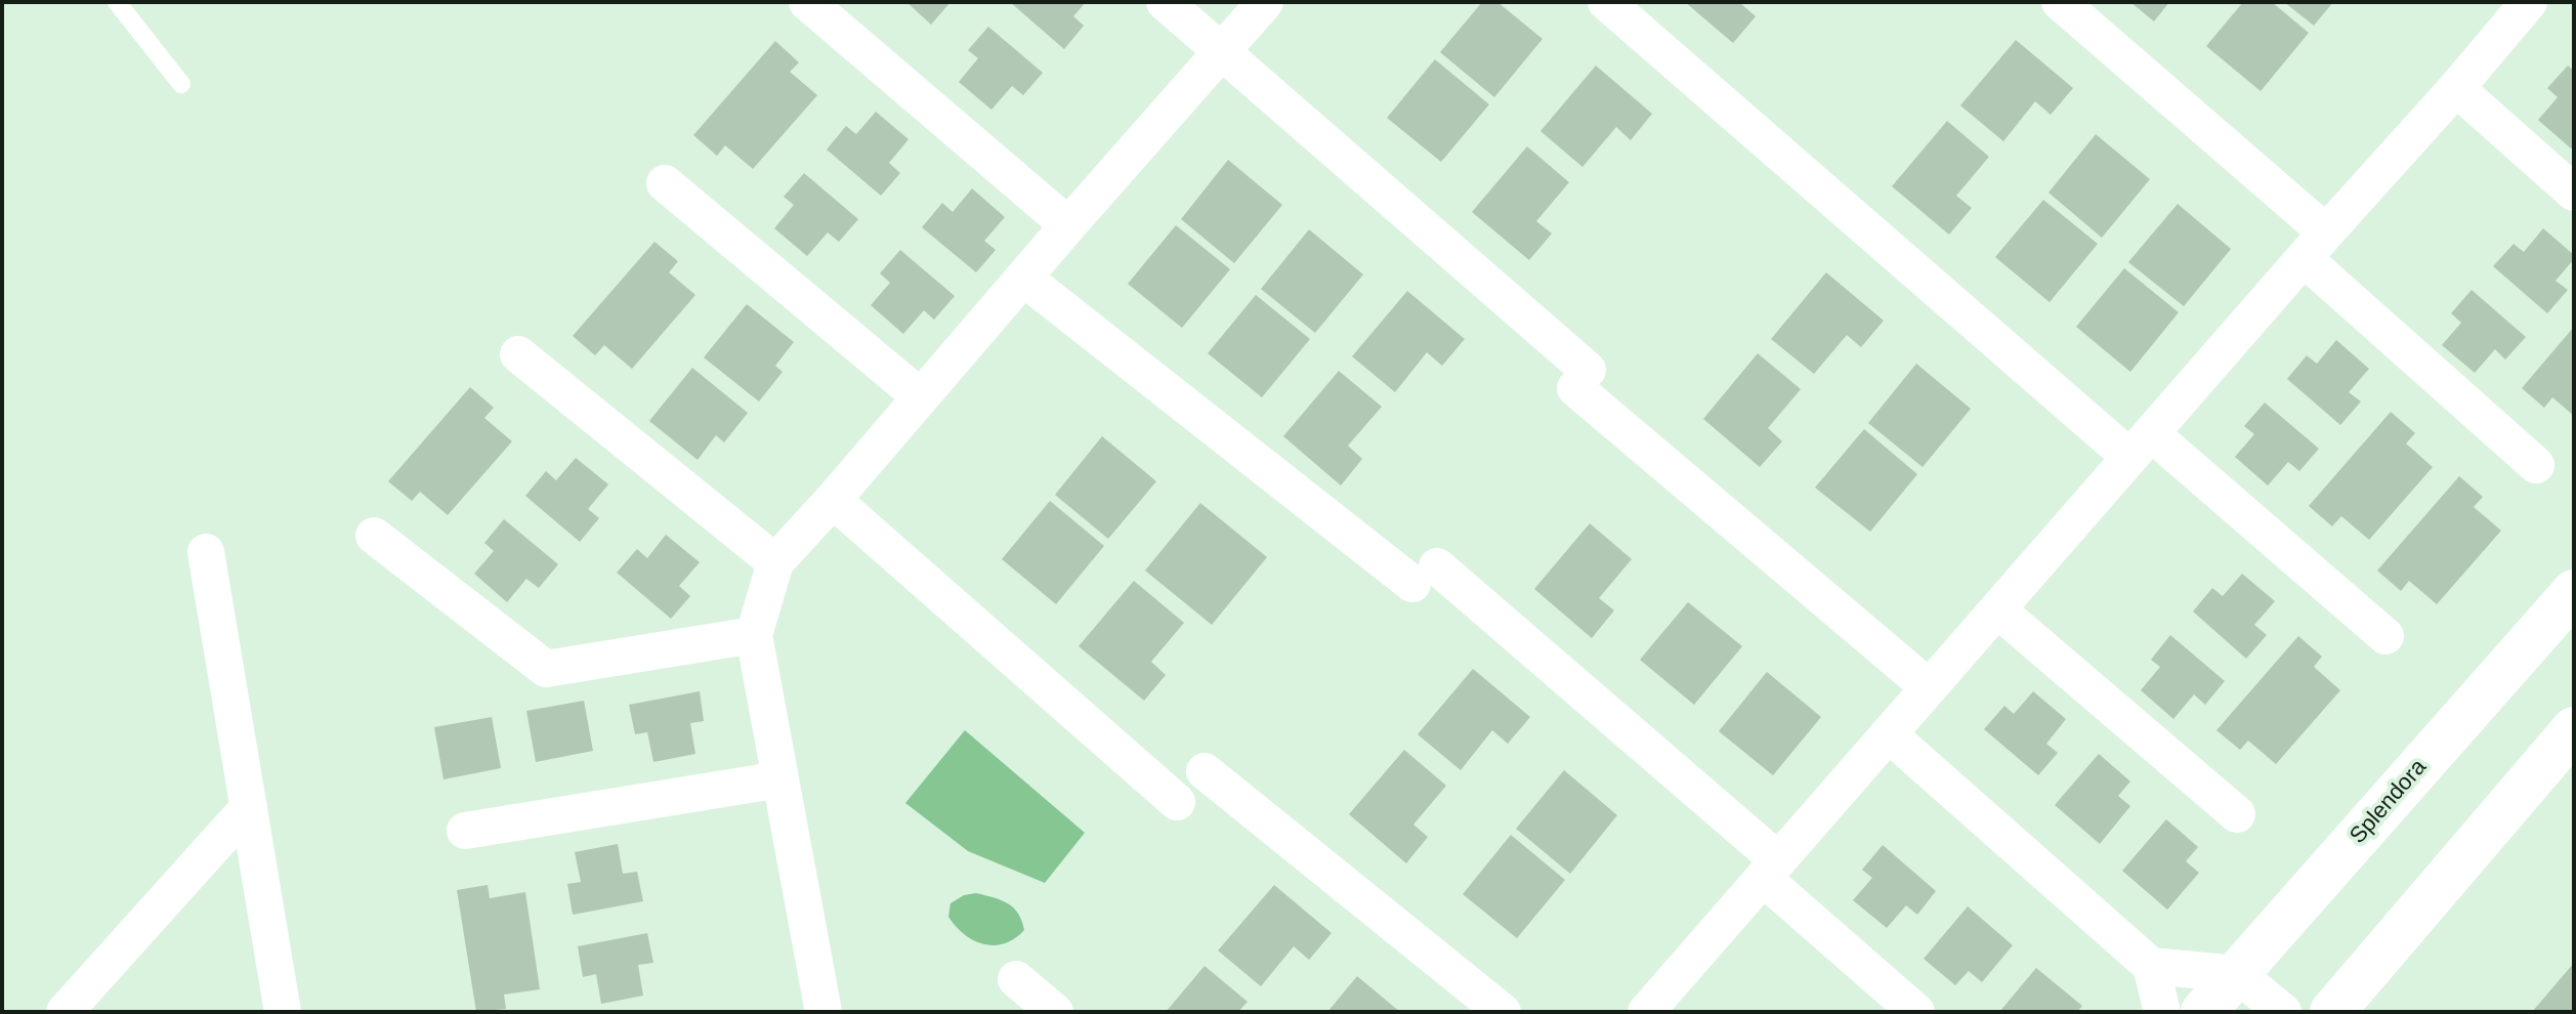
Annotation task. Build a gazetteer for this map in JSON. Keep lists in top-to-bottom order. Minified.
{"streets":{"street":["Splendora"]}}
